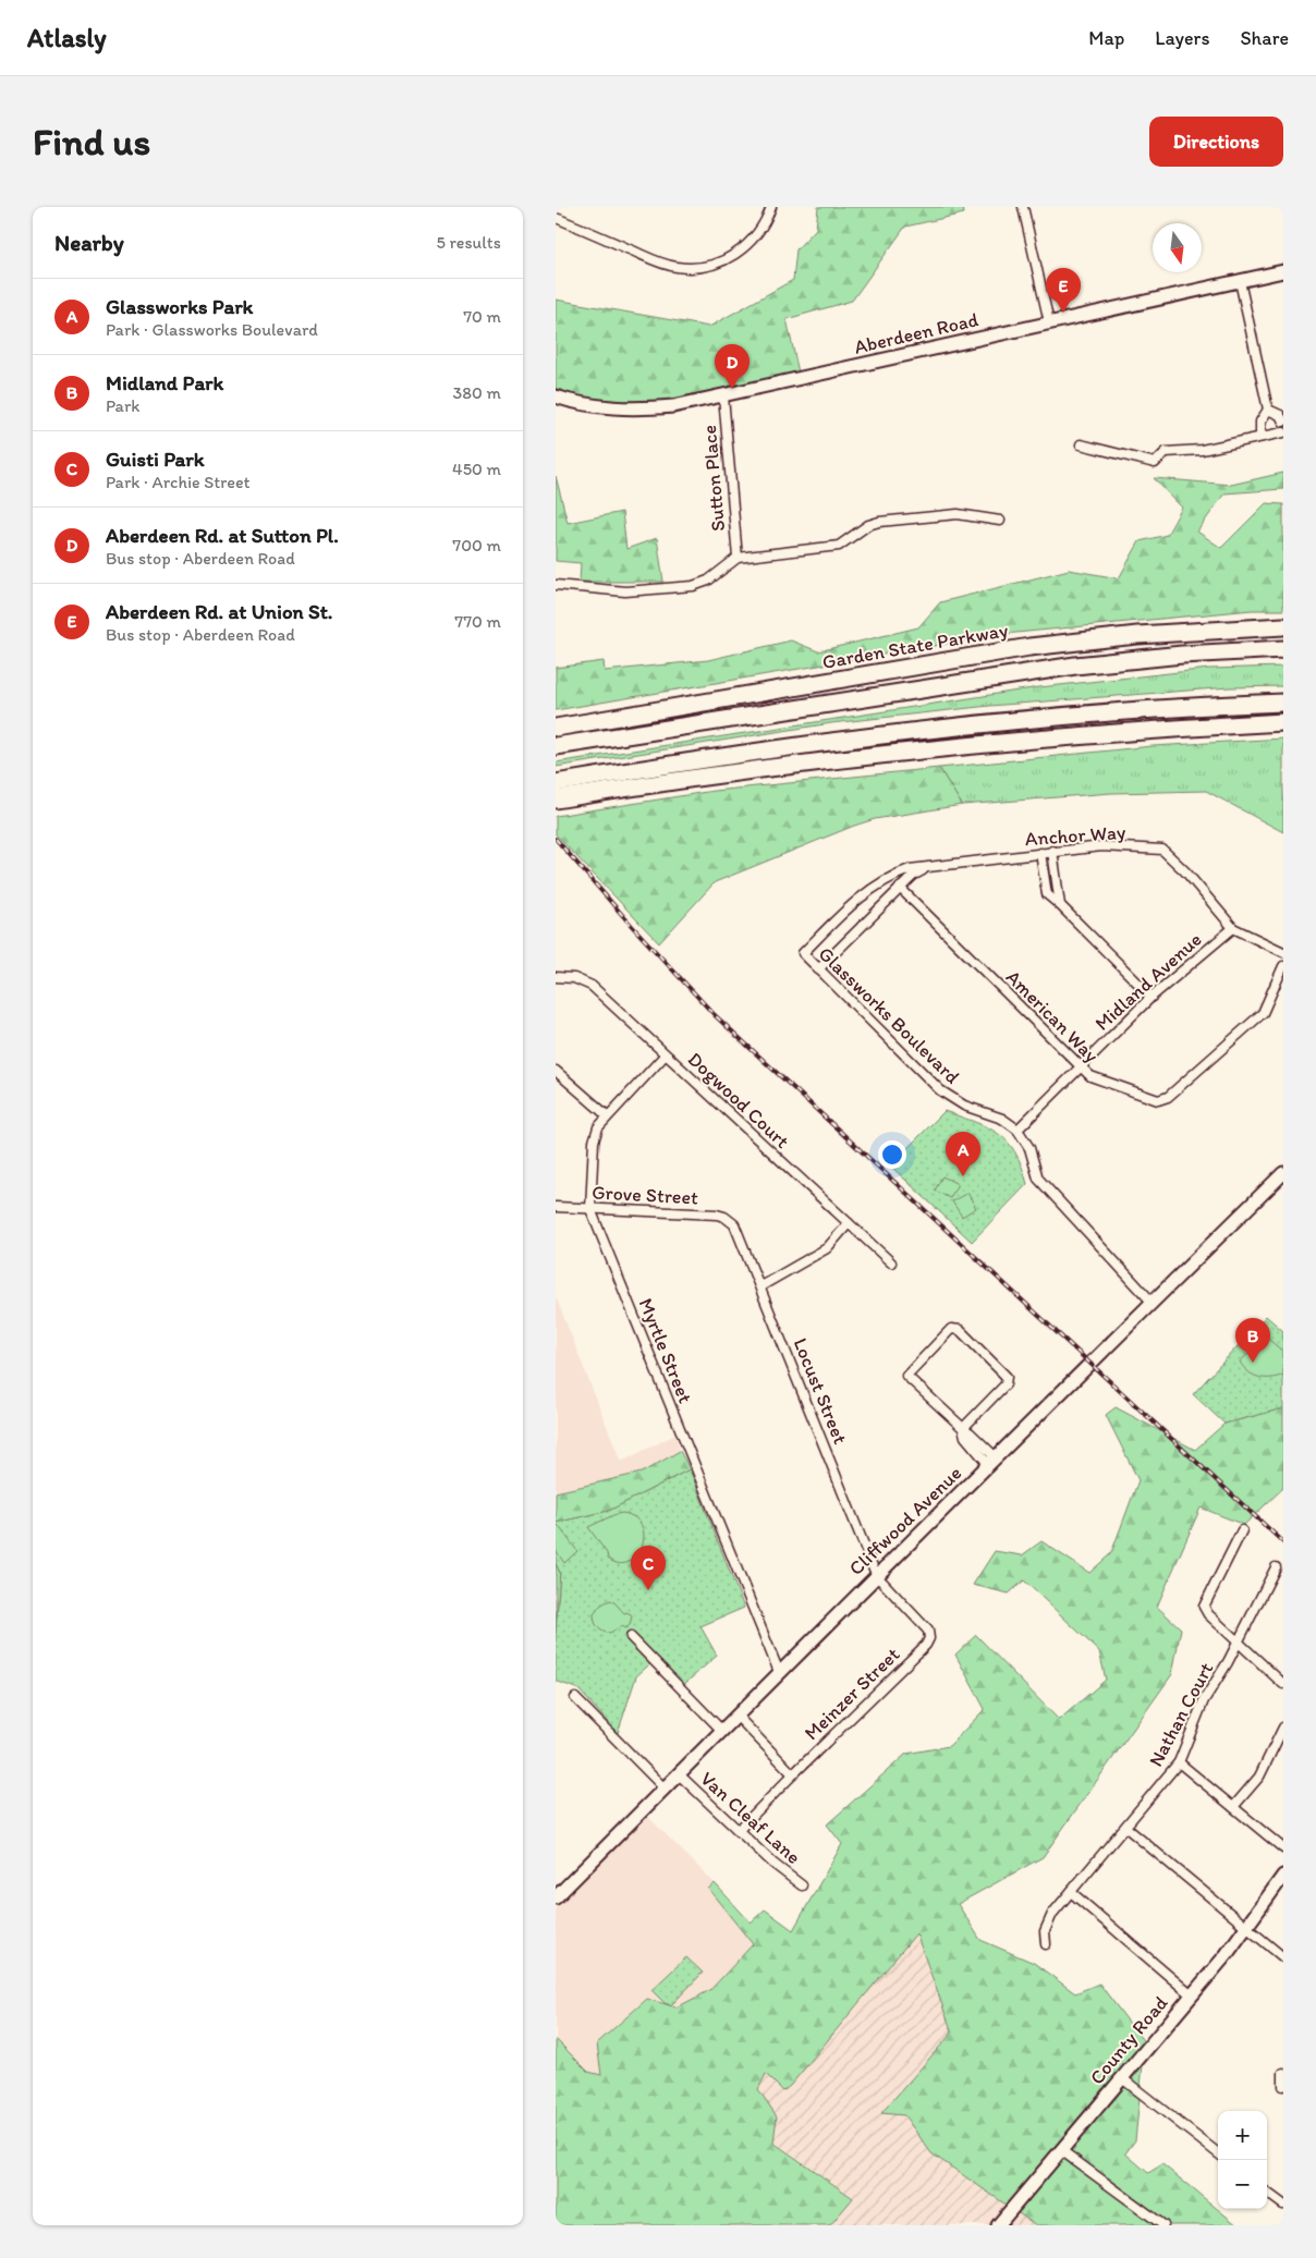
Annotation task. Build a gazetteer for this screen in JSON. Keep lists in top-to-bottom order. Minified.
{"streets":{"highway":["Garden State Parkway"],"street":["Aberdeen Road","Sutton Place","Anchor Way","Midland Avenue","Glassworks Boulevard","American Way","Dogwood Court","Grove Street","Myrtle Street","Locust Street","Cliffwood Avenue","Meinzer Street","Nathan Court","Van Cleaf Lane","County Road"]},"crossings":[["Aberdeen Road","Sutton Place"],["Anchor Way","Midland Avenue"],["Anchor Way","Glassworks Boulevard"],["Anchor Way","American Way"],["Midland Avenue","Glassworks Boulevard"],["Midland Avenue","American Way"],["Glassworks Boulevard","Cliffwood Avenue"],["Dogwood Court","Myrtle Street"],["Grove Street","Myrtle Street"],["Grove Street","Locust Street"],["Myrtle Street","Cliffwood Avenue"],["Locust Street","Cliffwood Avenue"],["Locust Street","Meinzer Street"],["Cliffwood Avenue","Meinzer Street"],["Cliffwood Avenue","Van Cleaf Lane"],["Meinzer Street","Van Cleaf Lane"]],"north":"bottom","page":{"header":"Atlasly","nav":["Map","Layers","Share"],"buttons":"Directions","title":"Find us","heading":["Nearby","5 results"],"pins":["E","D","A","B","C"],"list":[{"mark":"A","name":"Glassworks Park","note":"Park · Glassworks Boulevard","value":"70 m"},{"mark":"B","name":"Midland Park","note":"Park","value":"380 m"},{"mark":"C","name":"Guisti Park","note":"Park · Archie Street","value":"450 m"},{"mark":"D","name":"Aberdeen Rd. at Sutton Pl.","note":"Bus stop · Aberdeen Road","value":"700 m"},{"mark":"E","name":"Aberdeen Rd. at Union St.","note":"Bus stop · Aberdeen Road","value":"770 m"}],"map_buttons":["+","−"]}}
